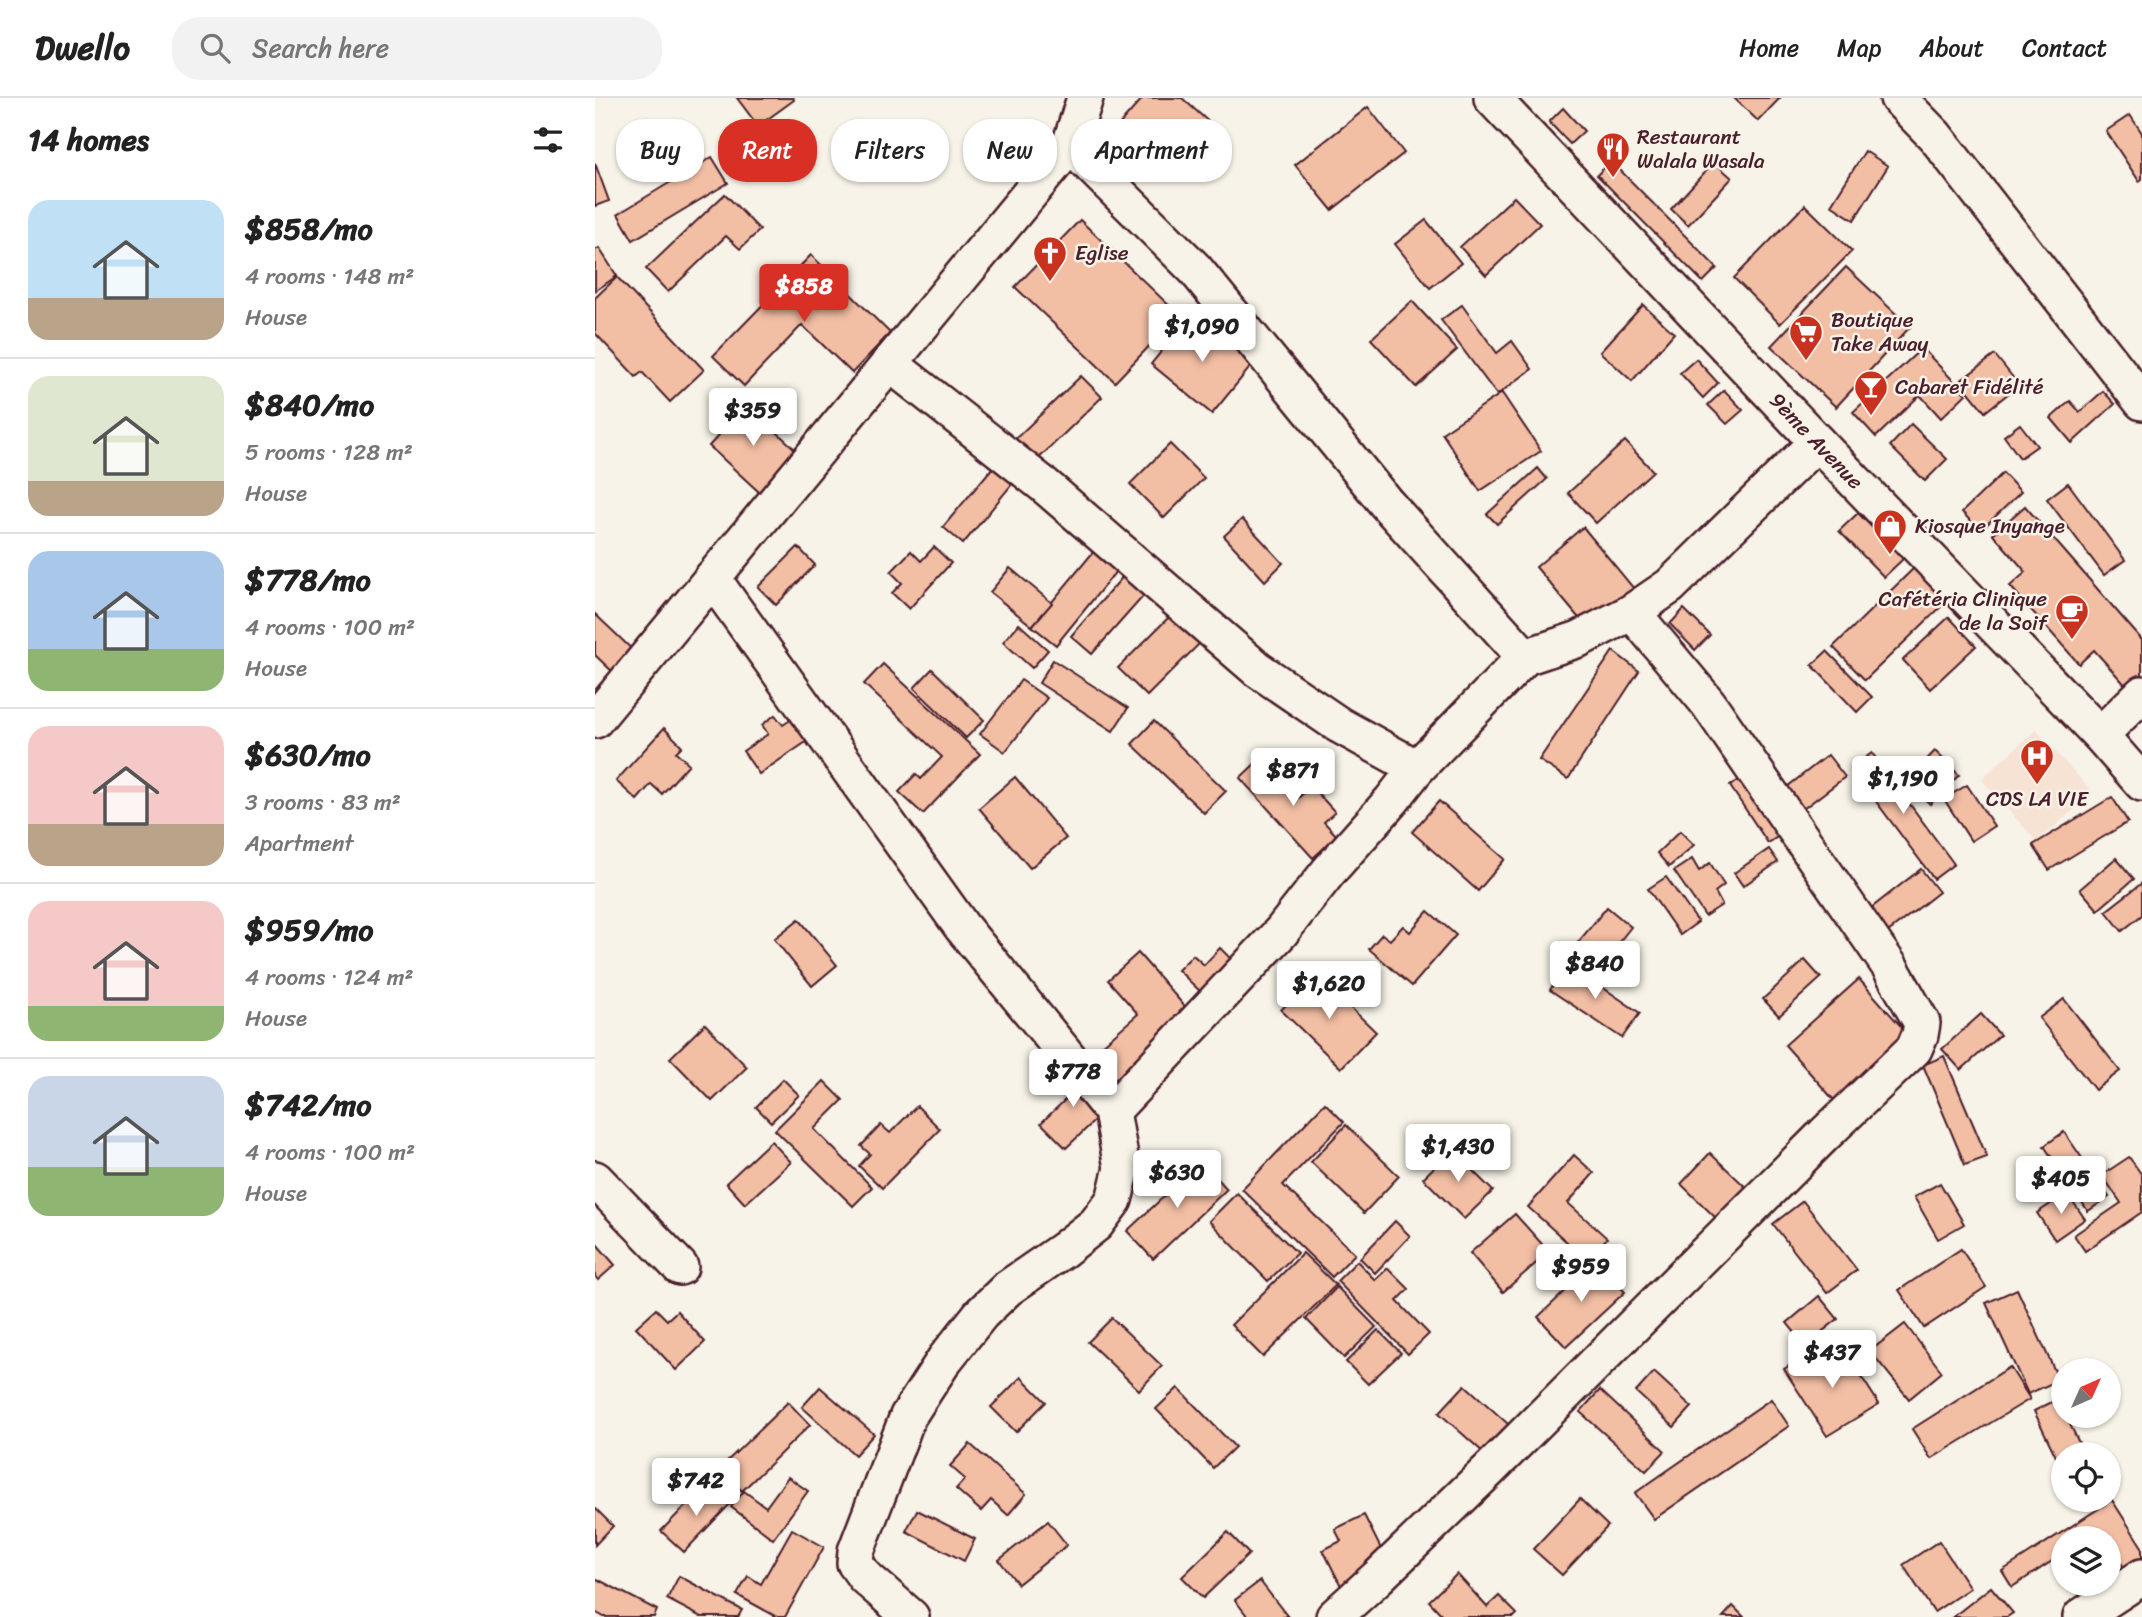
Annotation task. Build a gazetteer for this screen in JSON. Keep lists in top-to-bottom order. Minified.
{"streets":{"street":["9ème Avenue"]},"places":{"restaurant":["Restaurant Walala Wasala"],"church":["Eglise"],"supermarket":["Boutique Take Away"],"bar":["Cabaret Fidélité"],"shop":["Kiosque Inyange"],"cafe":["Cafétéria Clinique de la Soif"],"hospital":["CDS LA VIE"]},"north":"top right","page":{"header":"Dwello","search":"Search here","nav":["Home","Map","About","Contact"],"heading":"14 homes","chip":["Buy","Rent","Filters","New","Apartment"],"list":[{"name":"$858/mo","note":"4 rooms · 148 m² · House"},{"name":"$840/mo","note":"5 rooms · 128 m² · House"},{"name":"$778/mo","note":"4 rooms · 100 m² · House"},{"name":"$630/mo","note":"3 rooms · 83 m² · Apartment"},{"name":"$959/mo","note":"4 rooms · 124 m² · House"},{"name":"$742/mo","note":"4 rooms · 100 m² · House"}],"price":["$858","$1,090","$359","$871","$1,190","$840","$1,620","$778","$1,430","$630","$405","$959","$437","$742"]}}
